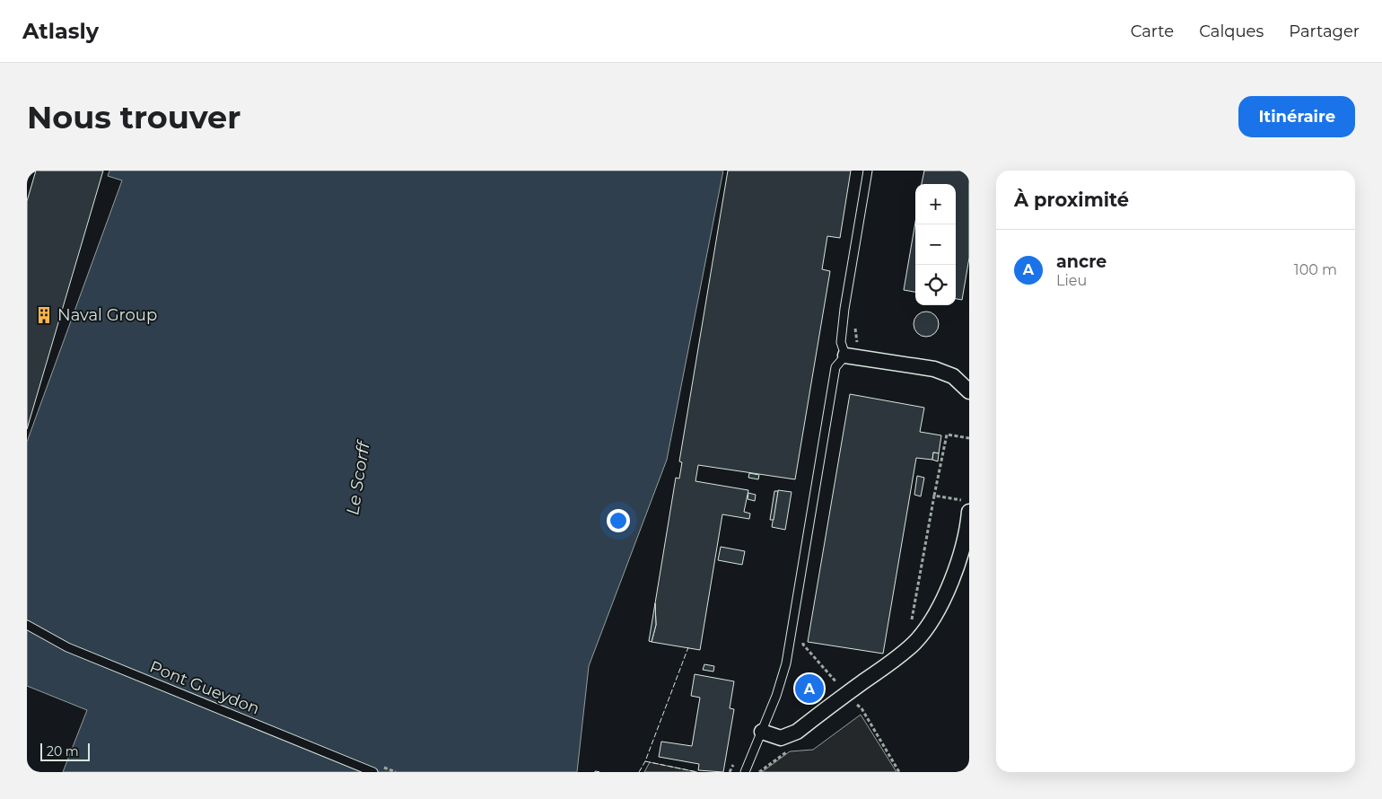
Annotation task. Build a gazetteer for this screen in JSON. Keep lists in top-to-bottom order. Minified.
{"streets":{"lane":["Pont Gueydon"]},"water":["Le Scorff"],"places":{"building":["Naval Group"]},"scale_bar":"20 m","page":{"header":"Atlasly","nav":["Carte","Calques","Partager"],"buttons":"Itinéraire","title":"Nous trouver","heading":"À proximité","map_buttons":["+","−"],"list":[{"mark":"A","name":"ancre","note":"Lieu","value":"100 m"}],"pins":"A","scale":"20 m"}}
